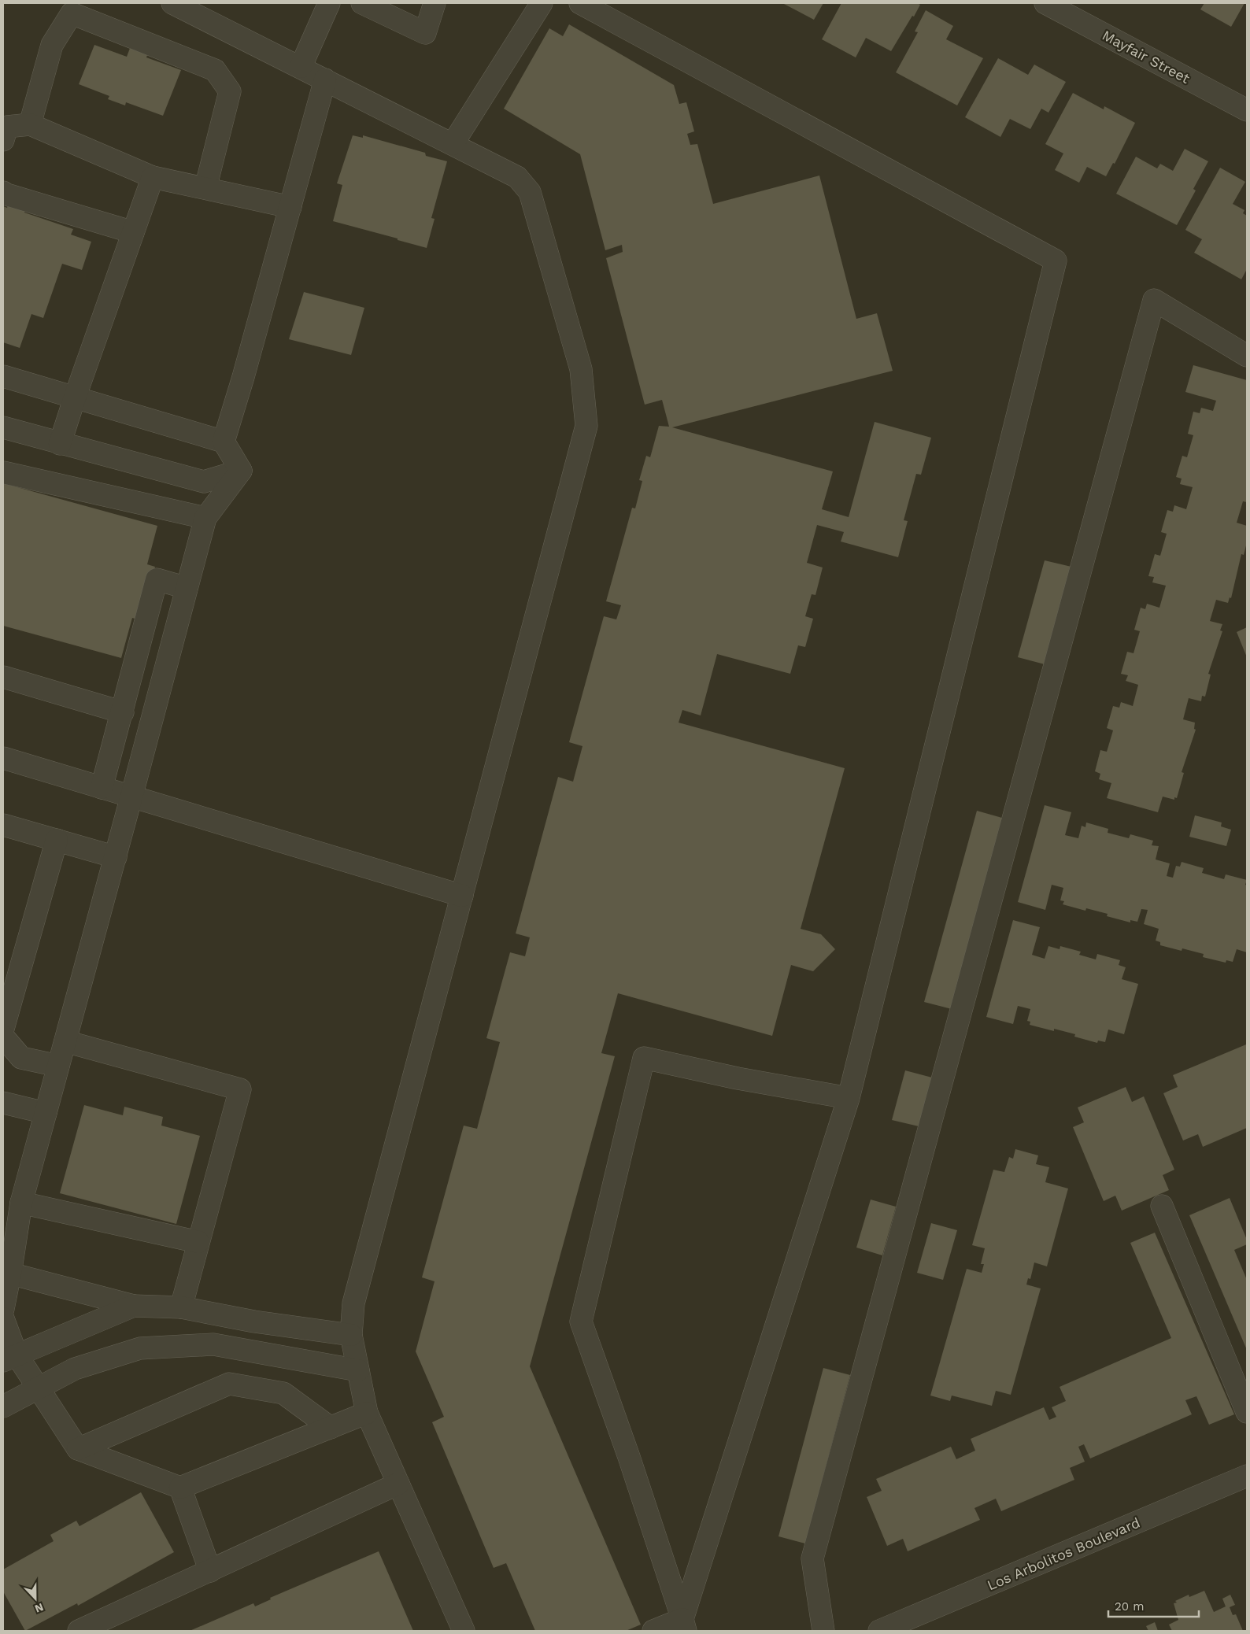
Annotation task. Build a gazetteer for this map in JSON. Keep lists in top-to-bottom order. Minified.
{"streets":{"street":["Mayfair Street","Los Arbolitos Boulevard"]},"scale_bar":"20 m","north":"bottom"}
